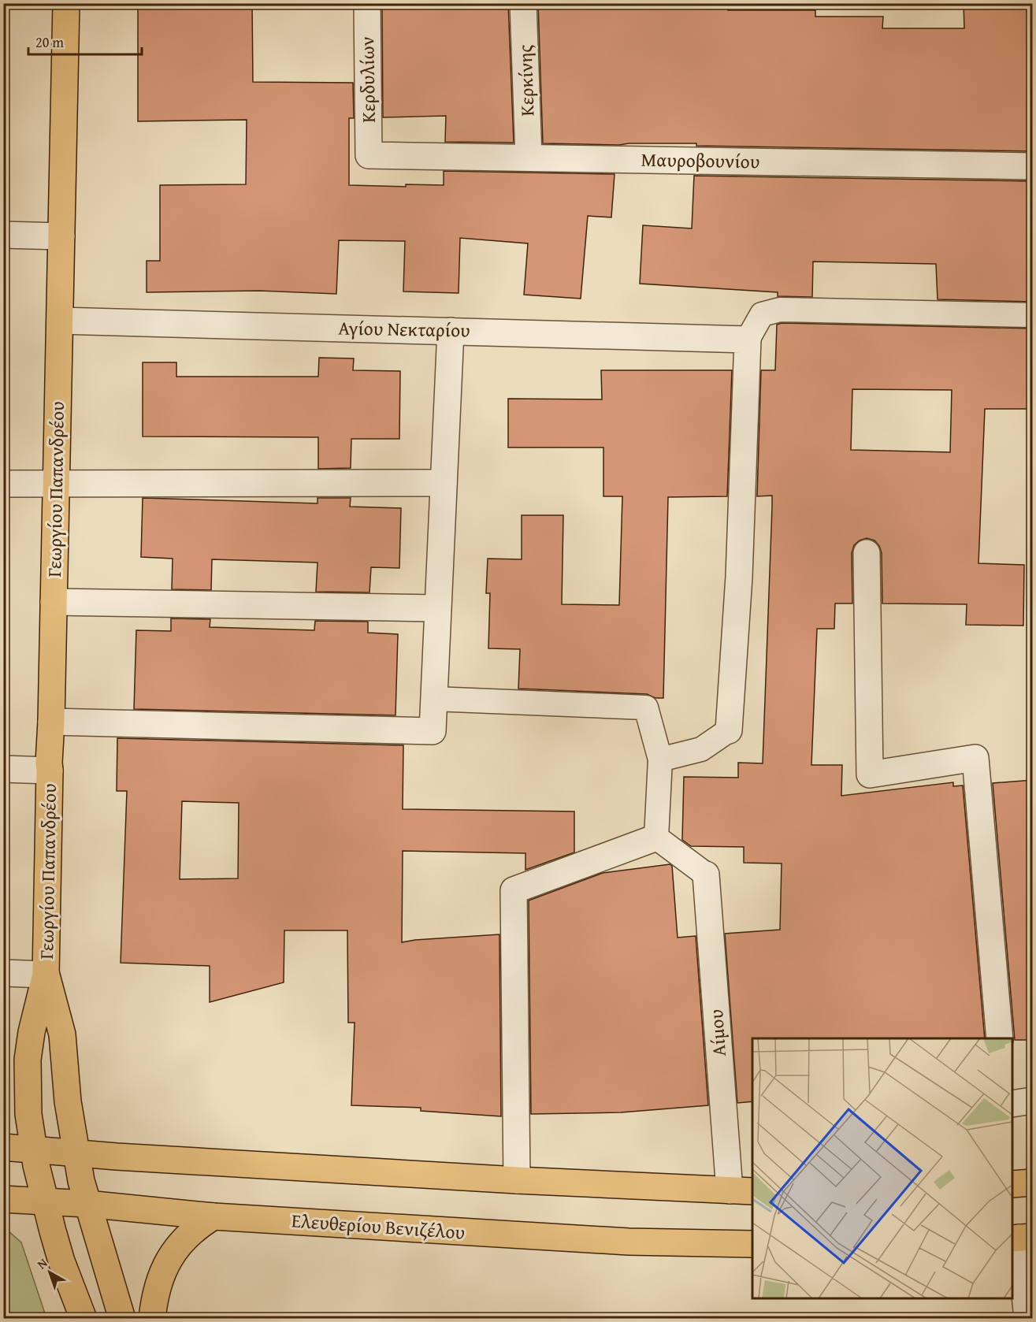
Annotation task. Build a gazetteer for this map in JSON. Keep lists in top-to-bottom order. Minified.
{"streets":{"main road":["Γεωργίου Παπανδρέου","Ελευθερίου Βενιζέλου"],"street":["Κερδυλίων","Κερκίνης","Μαυροβουνίου","Αγίου Νεκταρίου","Αίμου"]},"crossings":[["Κερδυλίων","Μαυροβουνίου"],["Κερκίνης","Μαυροβουνίου"],["Αγίου Νεκταρίου","Γεωργίου Παπανδρέου"],["Γεωργίου Παπανδρέου","Ελευθερίου Βενιζέλου"]],"scale_bar":"20 m","north":"top left"}
